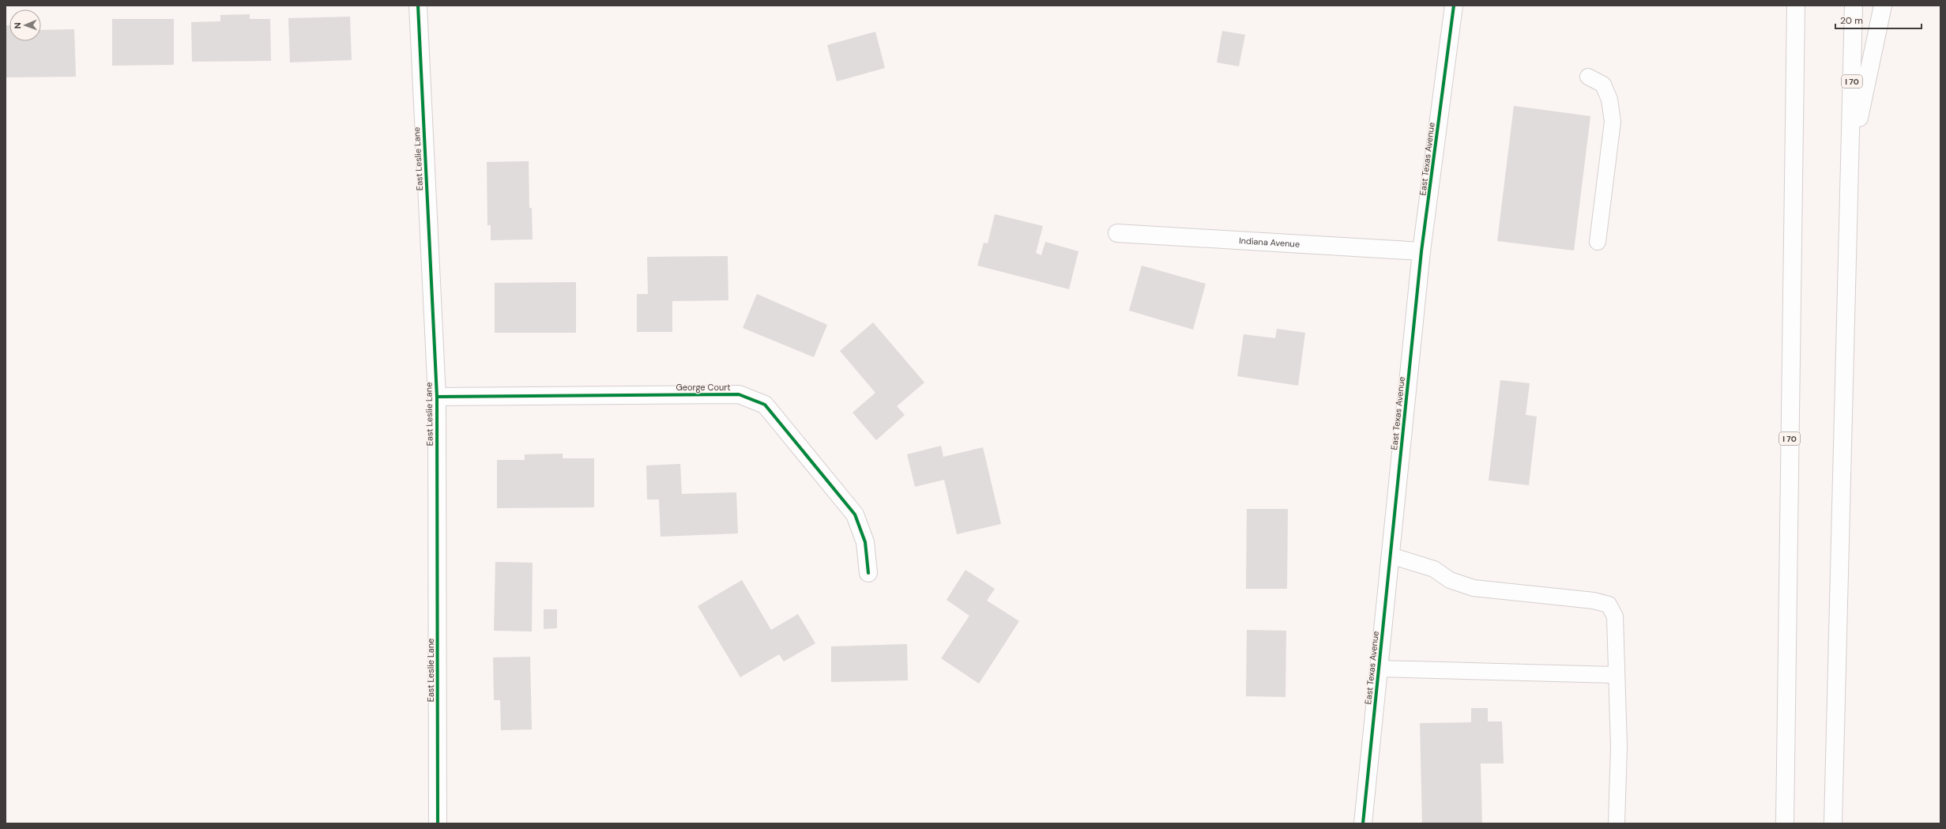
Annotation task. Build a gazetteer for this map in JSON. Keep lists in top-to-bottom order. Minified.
{"streets":{"main road":["I 70","East Leslie Lane","East Texas Avenue","Indiana Avenue","George Court"]},"crossings":[["East Leslie Lane","George Court"],["East Texas Avenue","Indiana Avenue"]],"scale_bar":"20 m","north":"left"}
